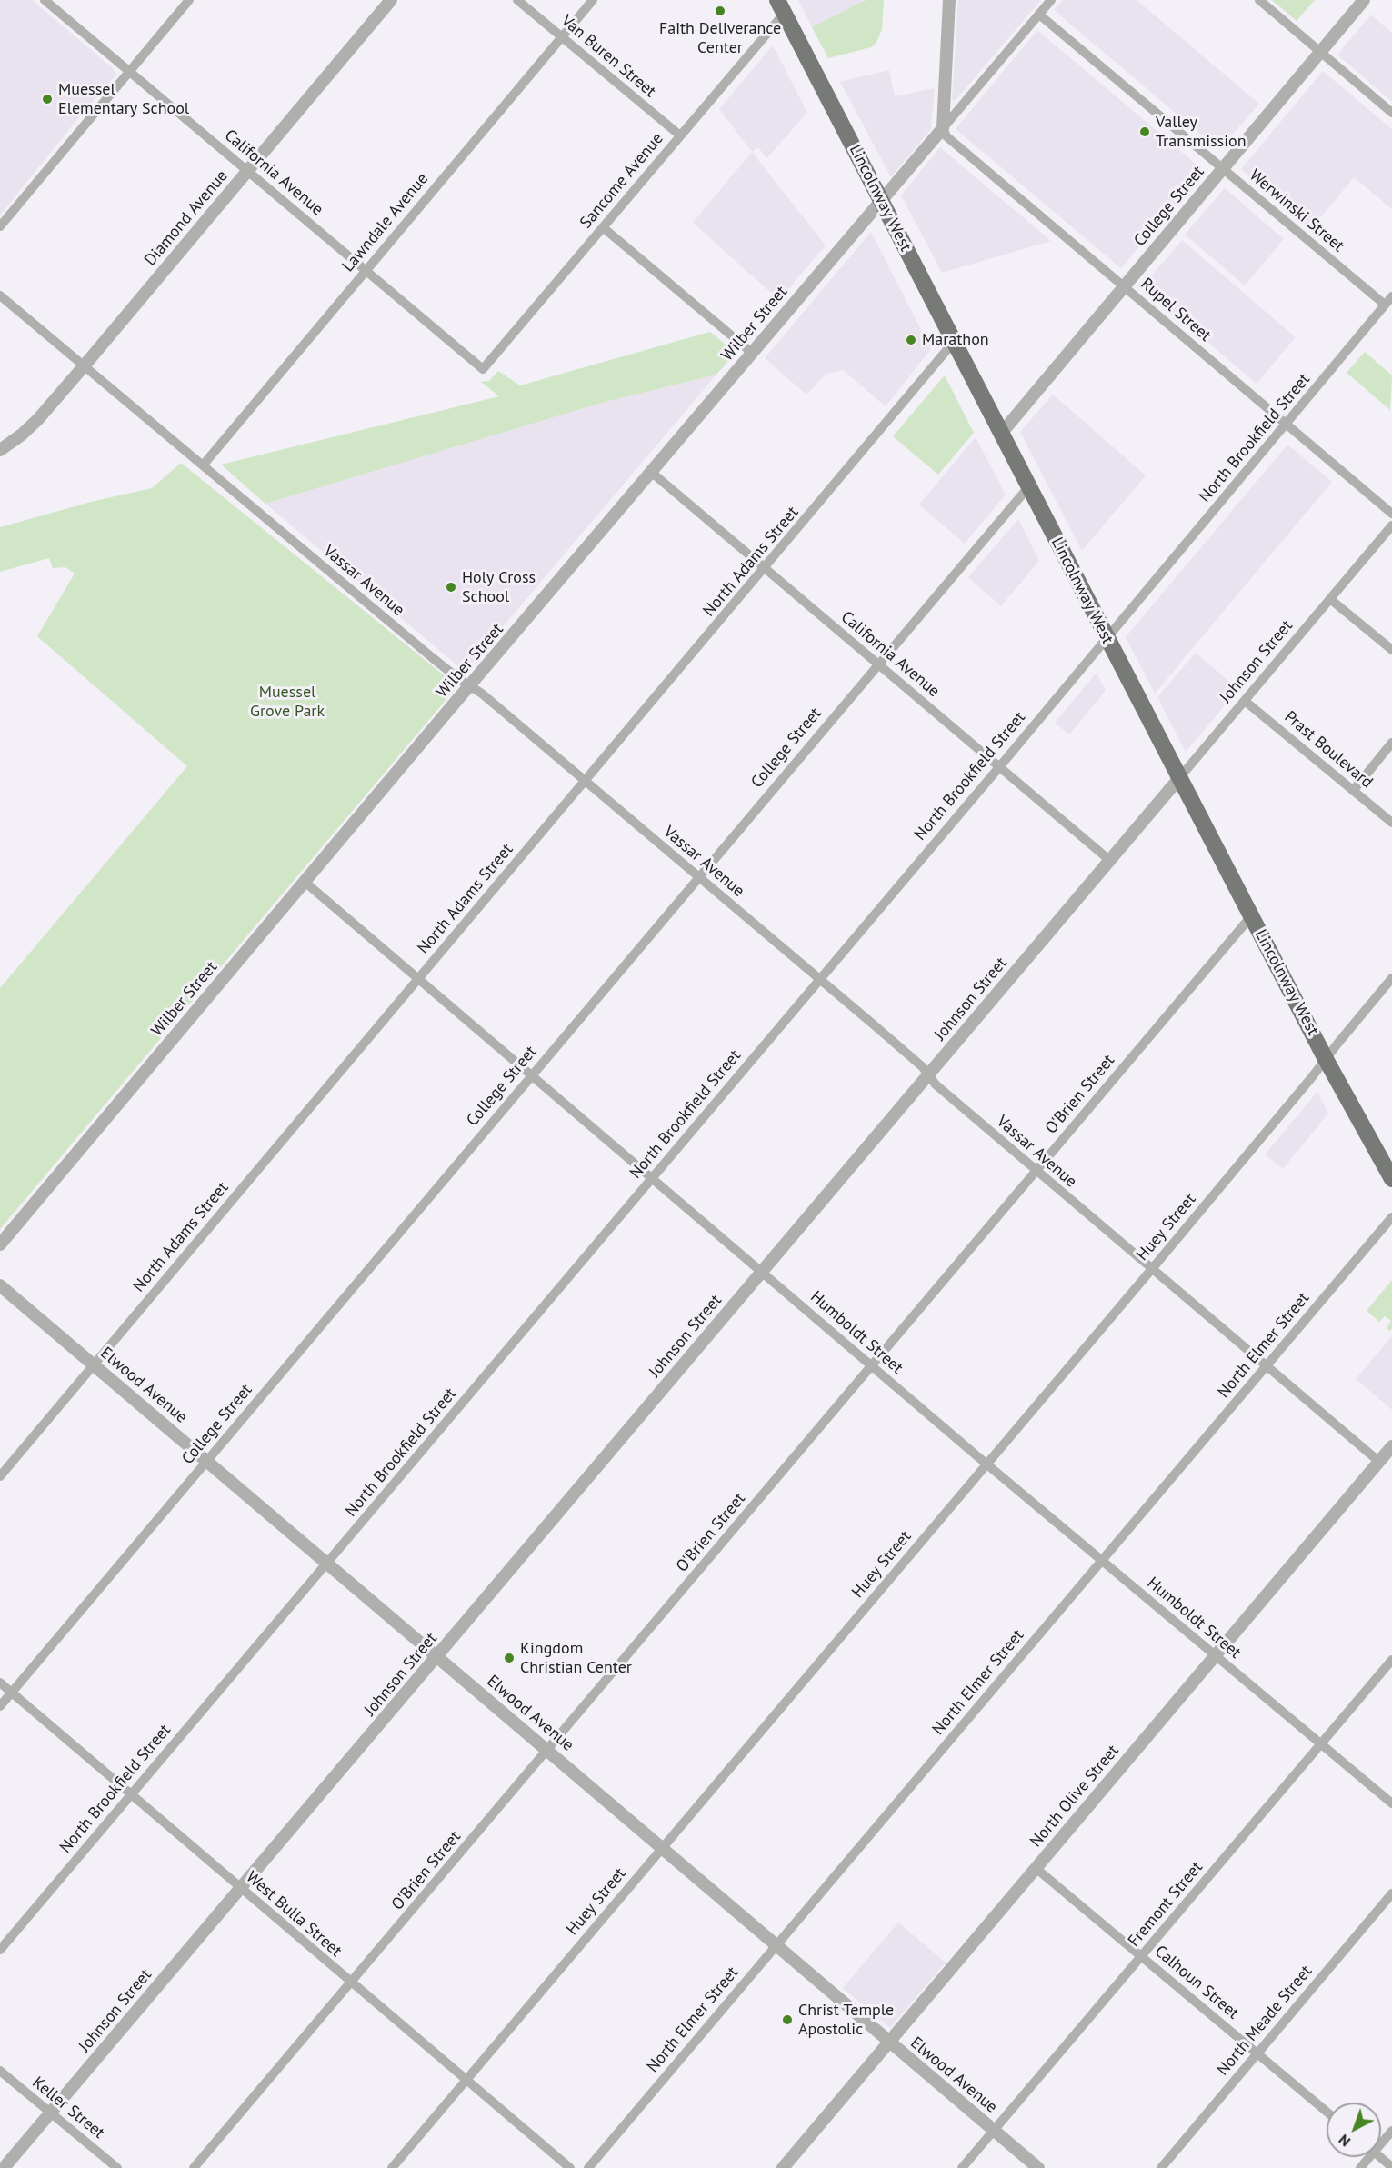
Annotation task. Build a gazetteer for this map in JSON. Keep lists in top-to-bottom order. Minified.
{"streets":{"main road":["Lincolnway West"],"street":["Van Buren Street","California Avenue","Sancome Avenue","College Street","Werwinski Street","Diamond Avenue","Lawndale Avenue","Rupel Street","Wilber Street","North Brookfield Street","North Adams Street","Vassar Avenue","Johnson Street","Prast Boulevard","O'Brien Street","Huey Street","Humboldt Street","North Elmer Street","Elwood Avenue","North Olive Street","Fremont Street","West Bulla Street","Calhoun Street","North Meade Street","Keller Street"]},"crossings":[["Van Buren Street","Sancome Avenue"],["Van Buren Street","Lawndale Avenue"],["California Avenue","Sancome Avenue"],["California Avenue","College Street"],["California Avenue","Diamond Avenue"],["California Avenue","Lawndale Avenue"],["California Avenue","Wilber Street"],["California Avenue","North Brookfield Street"],["California Avenue","North Adams Street"],["California Avenue","Johnson Street"],["Sancome Avenue","Lincolnway West"],["Lincolnway West","College Street"],["Lincolnway West","Wilber Street"],["Lincolnway West","North Brookfield Street"],["Lincolnway West","North Adams Street"],["Lincolnway West","Johnson Street"],["Lincolnway West","O'Brien Street"],["Lincolnway West","Huey Street"],["College Street","Werwinski Street"],["College Street","Rupel Street"],["College Street","Vassar Avenue"],["College Street","Humboldt Street"],["College Street","Elwood Avenue"],["College Street","West Bulla Street"],["Werwinski Street","Wilber Street"],["Werwinski Street","North Brookfield Street"],["Diamond Avenue","Vassar Avenue"],["Lawndale Avenue","Vassar Avenue"],["Rupel Street","Wilber Street"],["Rupel Street","North Brookfield Street"],["Wilber Street","Vassar Avenue"],["Wilber Street","Humboldt Street"],["North Brookfield Street","Vassar Avenue"],["North Brookfield Street","Humboldt Street"],["North Brookfield Street","Elwood Avenue"],["North Brookfield Street","West Bulla Street"],["North Adams Street","Vassar Avenue"],["North Adams Street","Humboldt Street"],["North Adams Street","Elwood Avenue"],["Vassar Avenue","Johnson Street"],["Vassar Avenue","O'Brien Street"],["Vassar Avenue","Huey Street"],["Vassar Avenue","North Elmer Street"],["Vassar Avenue","North Olive Street"],["Johnson Street","Prast Boulevard"],["Johnson Street","Humboldt Street"],["Johnson Street","Elwood Avenue"],["Johnson Street","West Bulla Street"],["Johnson Street","Keller Street"],["O'Brien Street","Humboldt Street"],["O'Brien Street","Elwood Avenue"],["O'Brien Street","West Bulla Street"],["Huey Street","Humboldt Street"],["Huey Street","Elwood Avenue"],["Huey Street","West Bulla Street"],["Humboldt Street","North Elmer Street"],["Humboldt Street","North Olive Street"],["Humboldt Street","Fremont Street"],["North Elmer Street","Elwood Avenue"],["Elwood Avenue","North Olive Street"],["Elwood Avenue","Fremont Street"],["North Olive Street","Calhoun Street"],["Fremont Street","Calhoun Street"],["Calhoun Street","North Meade Street"]],"parks":["Muessel Grove Park"],"places":["Faith Deliverance Center","Muessel Elementary School","Valley Transmission","Marathon","Holy Cross School","Kingdom Christian Center","Christ Temple Apostolic"],"north":"bottom left"}
